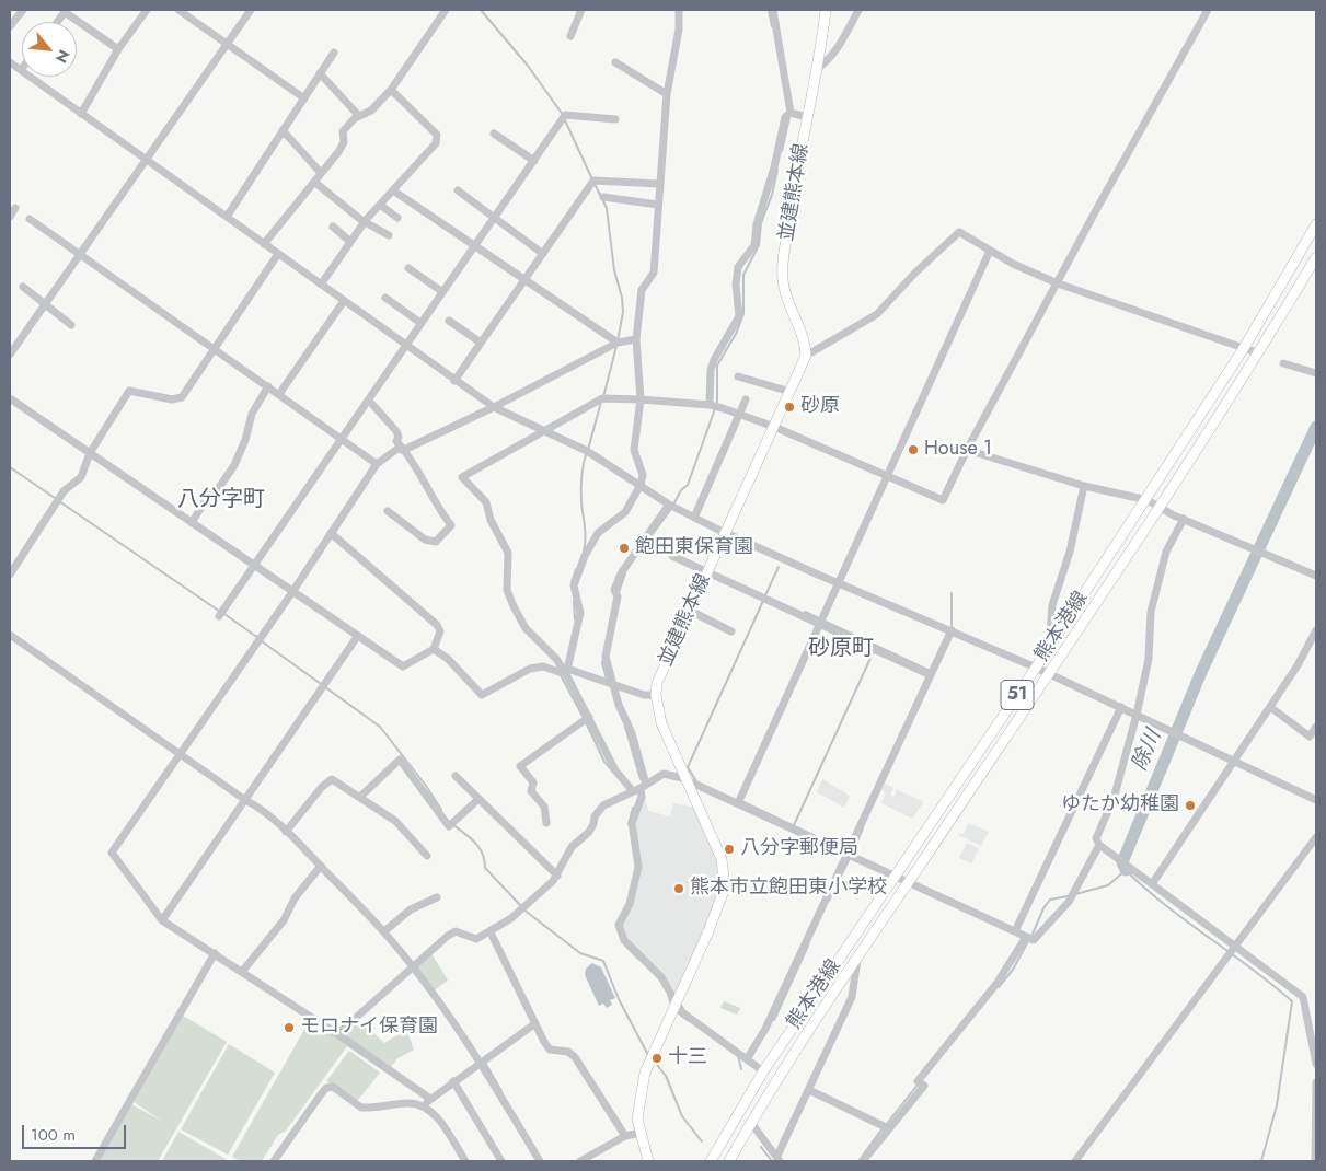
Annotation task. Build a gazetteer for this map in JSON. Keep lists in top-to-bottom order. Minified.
{"streets":{"main road":["並建熊本線","熊本港線","51"]},"districts":["八分字町","砂原町"],"water":["除川"],"places":["砂原","House 1","飽田東保育園","ゆたか幼稚園","八分字郵便局","熊本市立飽田東小学校","モロナイ保育園","十三"],"scale_bar":"100 m","north":"bottom right"}
